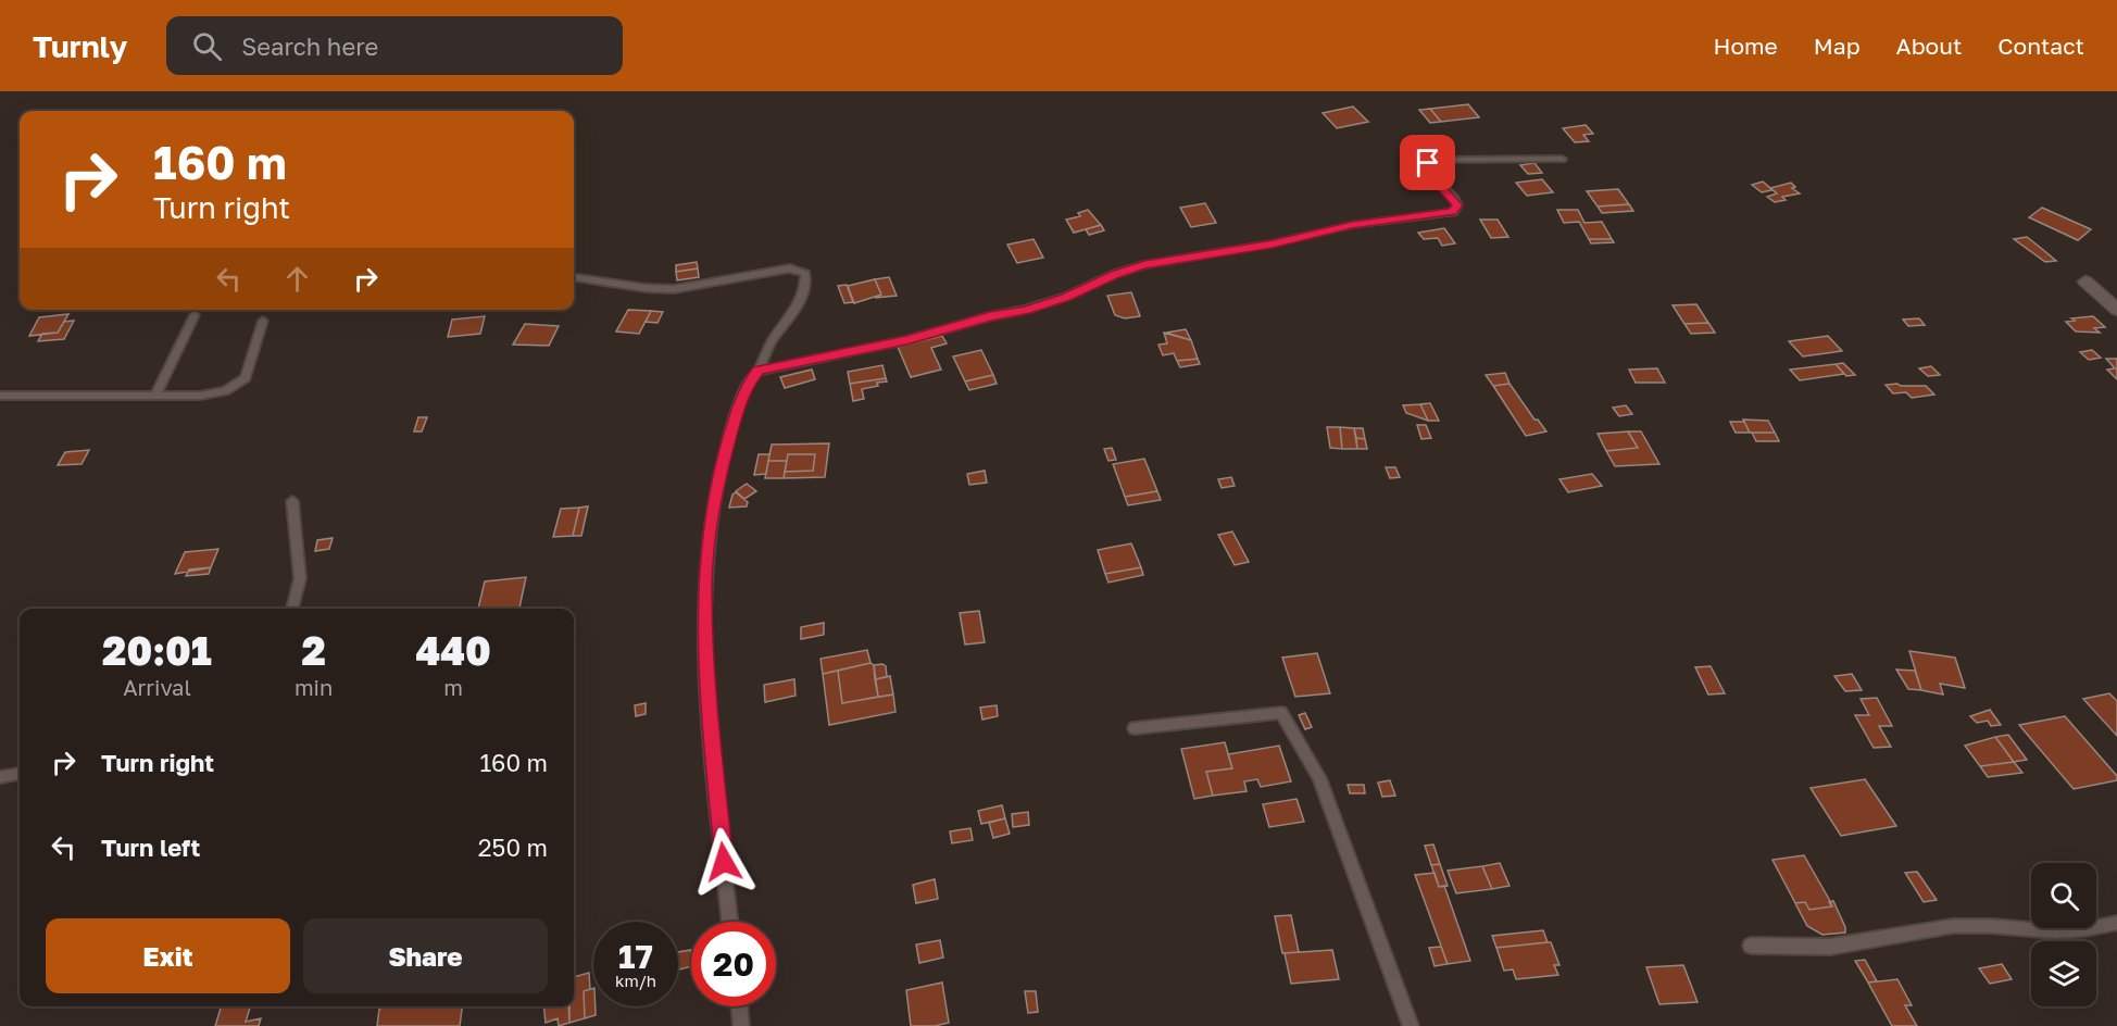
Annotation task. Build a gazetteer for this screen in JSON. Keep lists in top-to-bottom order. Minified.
{"page":{"header":"Turnly","search":"Search here","nav":["Home","Map","About","Contact"],"turn":["160 m","Turn right"],"eta":["20:01","Arrival","2","min","440","m"],"list":[{"name":"Turn right","value":"160 m"},{"name":"Turn left","value":"250 m"}],"buttons":["Exit","Share"],"speed":"17 km/h","limit":"20"}}
